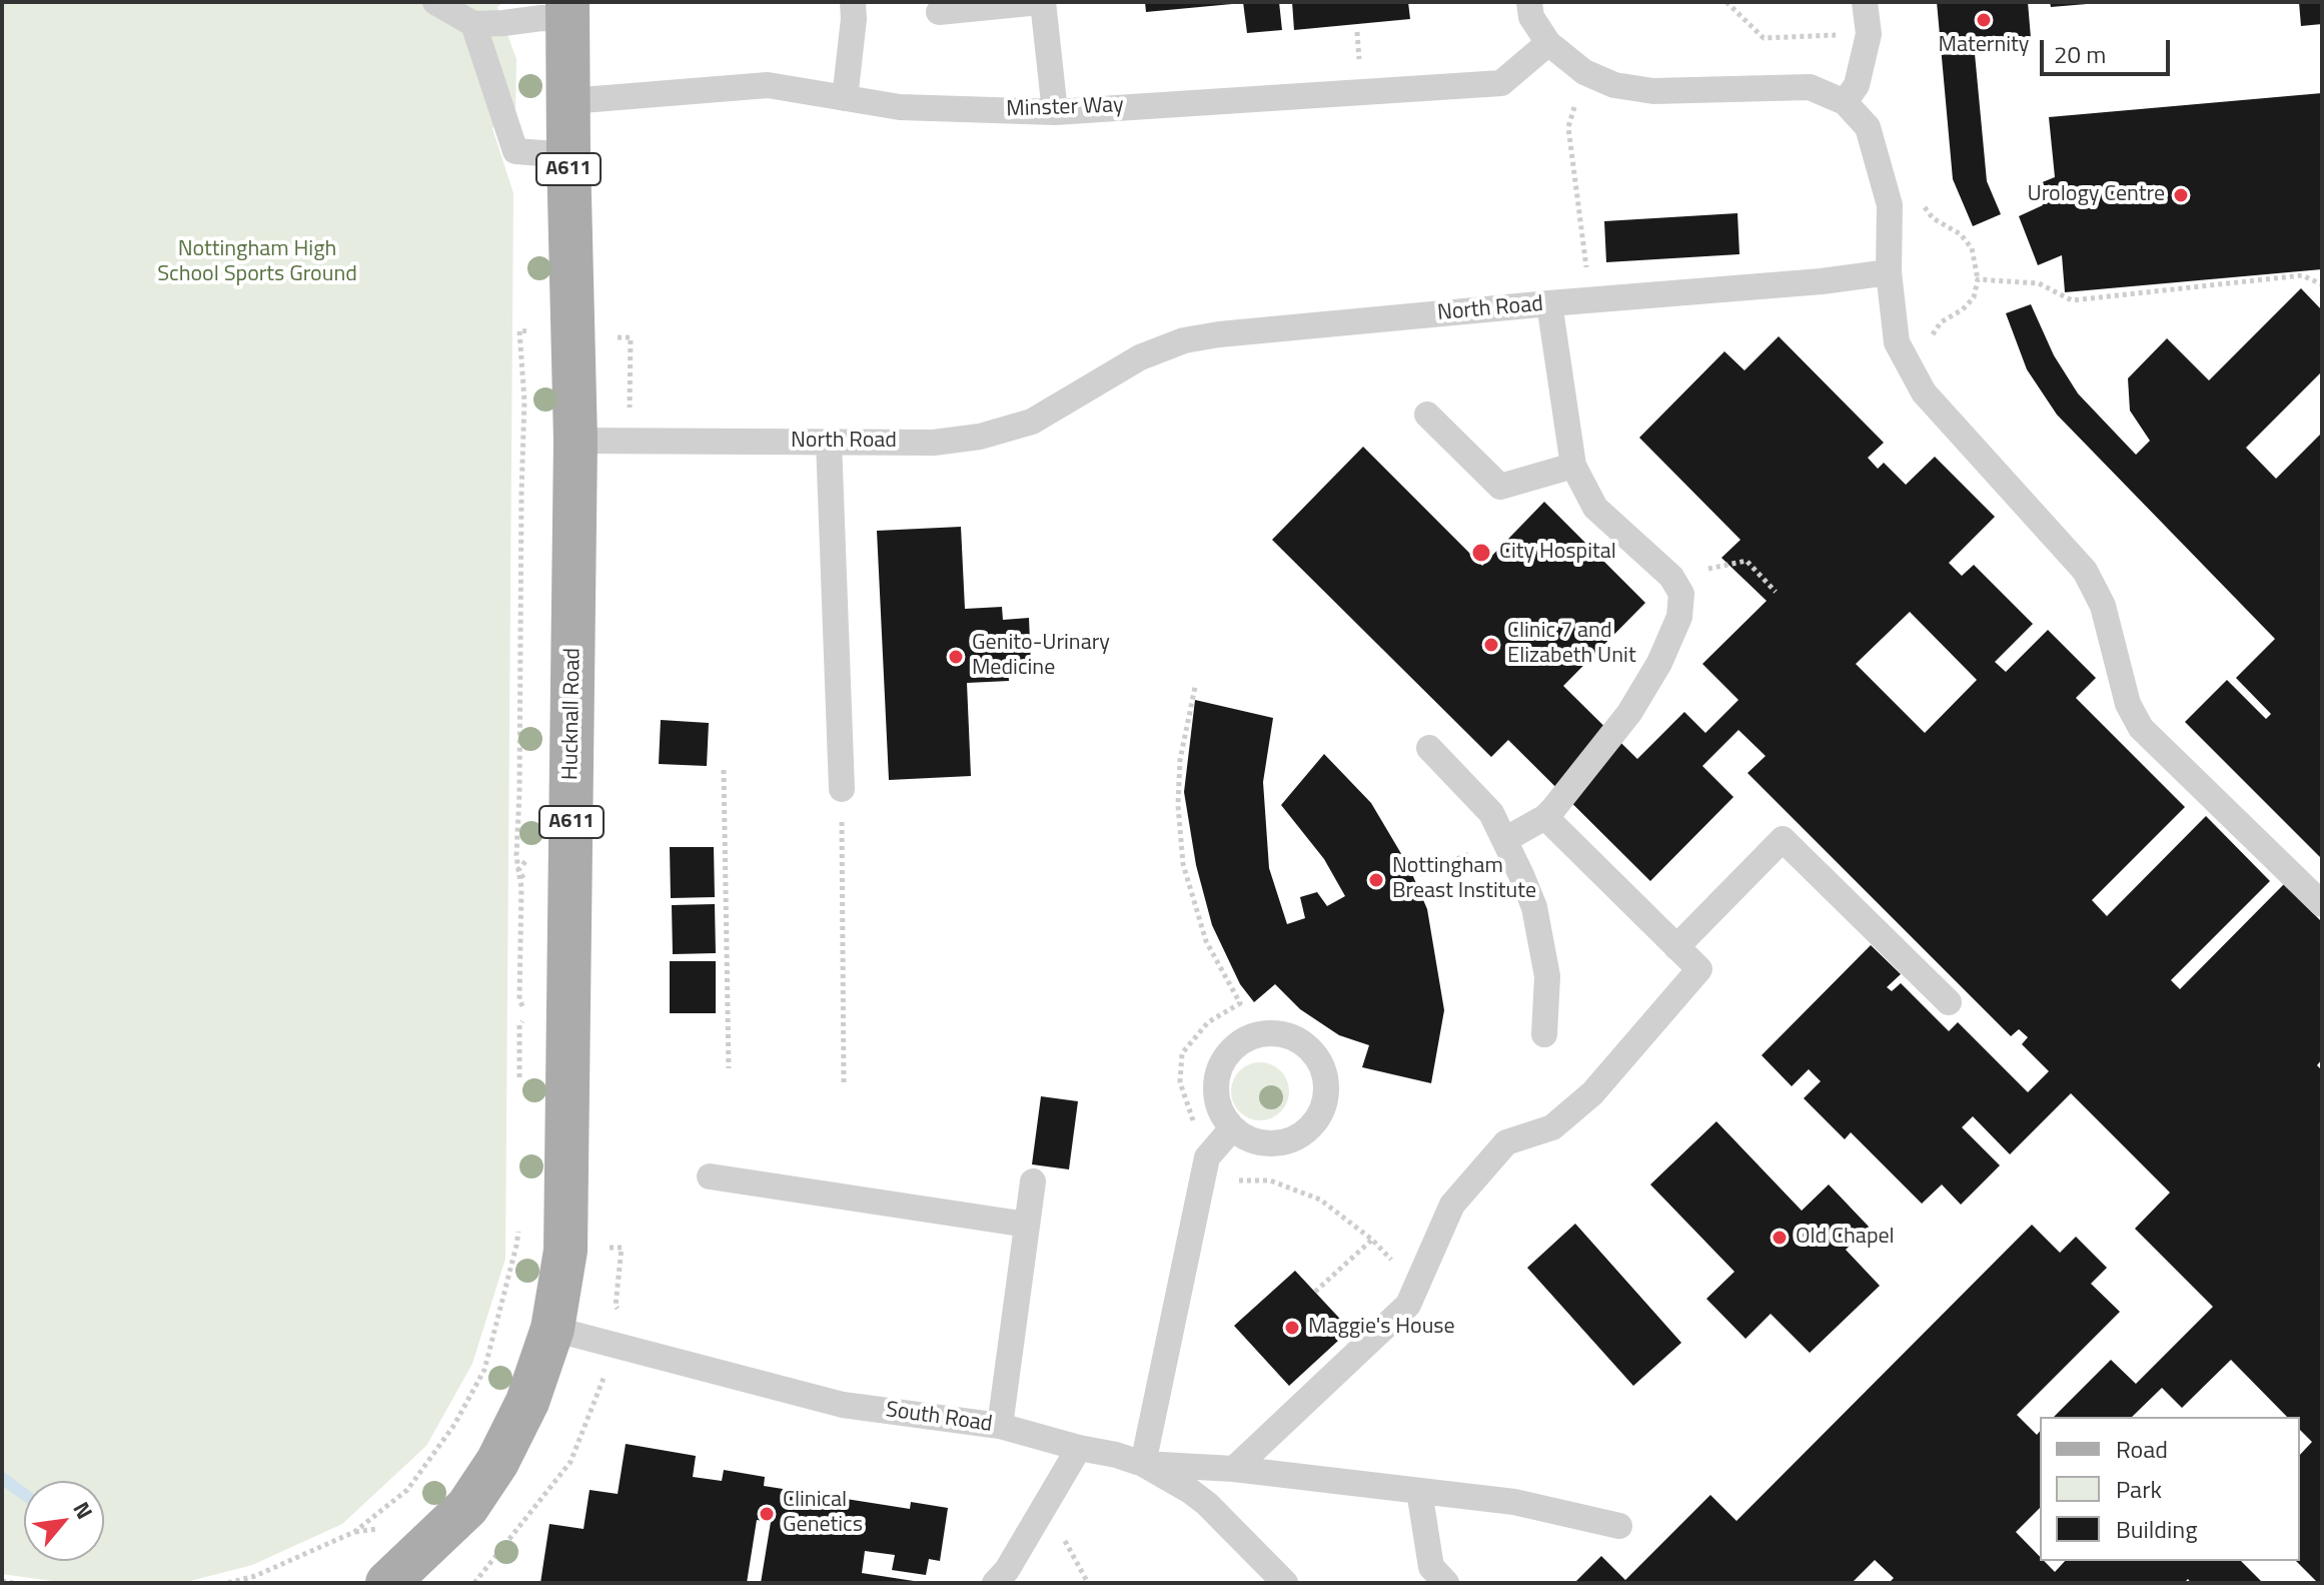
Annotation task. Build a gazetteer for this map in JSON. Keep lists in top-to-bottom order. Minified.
{"streets":{"main road":["A611","Hucknall Road"],"lane":["Minster Way","North Road","South Road"]},"crossings":[["Minster Way","Hucknall Road"],["North Road","Hucknall Road"],["Hucknall Road","South Road"]],"parks":["Nottingham High School Sports Ground"],"places":["Maternity","Urology Centre","City Hospital","Clinic 7 and Elizabeth Unit","Genito-Urinary Medicine","Nottingham Breast Institute","Old Chapel","Maggie's House","Clinical Genetics"],"legend":["Road","Park","Building"],"scale_bar":"20 m","north":"top right"}
